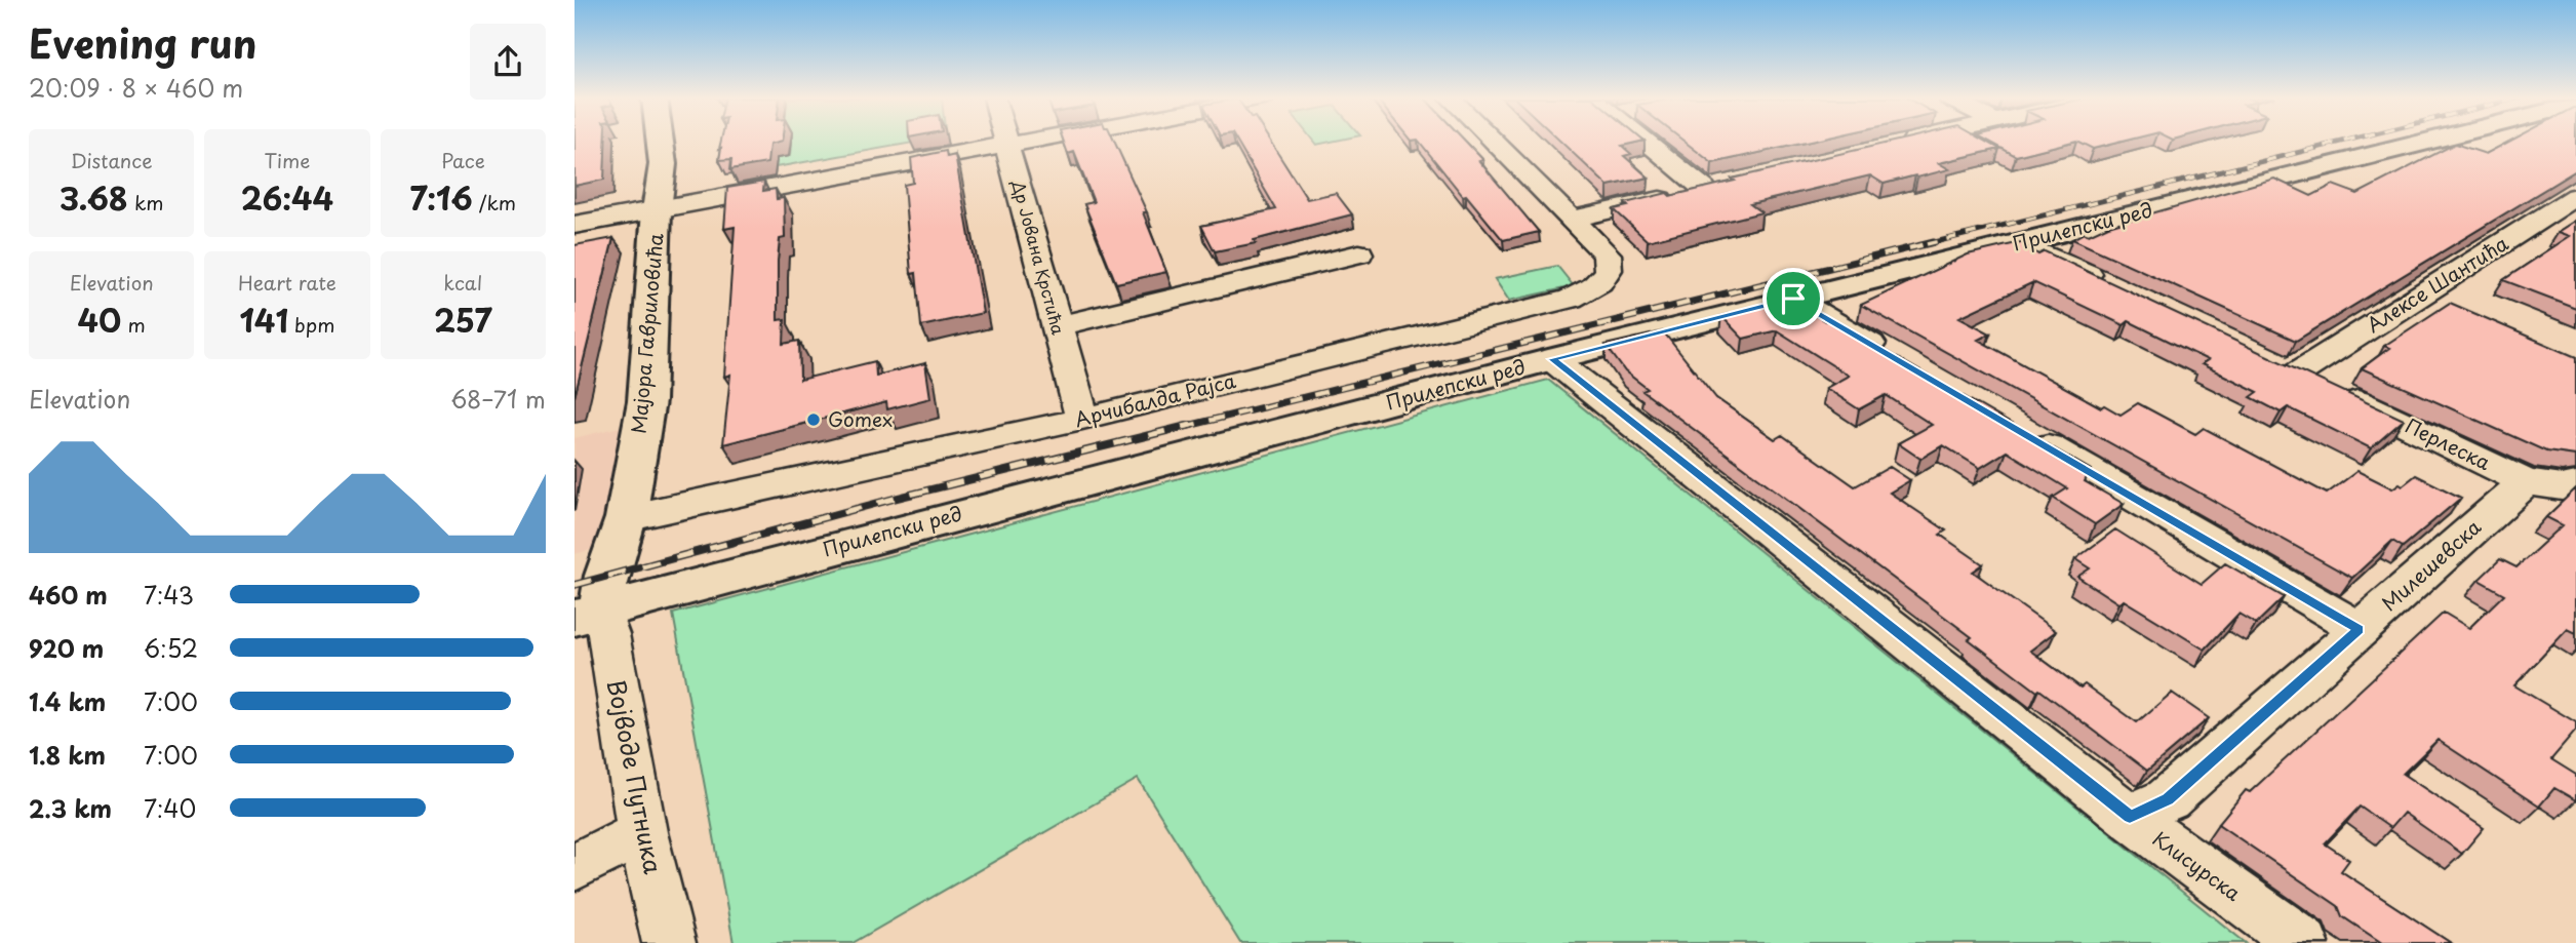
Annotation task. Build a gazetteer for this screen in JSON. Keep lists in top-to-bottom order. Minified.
{"streets":{"street":["Прилепски ред","Др Јована Крстића","Алексе Шантића","Мајора Гавриловића","Арчибалда Рајса","Перлеска","Милешевска","Војводе Путника","Клисурска"]},"crossings":[["Прилепски ред","Мајора Гавриловића"],["Прилепски ред","Војводе Путника"],["Прилепски ред","Клисурска"],["Др Јована Крстића","Арчибалда Рајса"],["Алексе Шантића","Перлеска"],["Мајора Гавриловића","Арчибалда Рајса"],["Мајора Гавриловића","Војводе Путника"],["Перлеска","Милешевска"],["Милешевска","Клисурска"]],"places":["Gomex"],"page":{"heading":["Evening run","20:09 · 8 × 460 m"],"stats":[["Distance","3.68 km"],["Time","26:44"],["Pace","7:16 /km"],["Elevation","40 m"],["Heart rate","141 bpm"],["kcal","257"]],"chart":["Elevation","68–71 m"],"list":[{"name":"460 m","note":"7:43"},{"name":"920 m","note":"6:52"},{"name":"1.4 km","note":"7:00"},{"name":"1.8 km","note":"7:00"},{"name":"2.3 km","note":"7:40"}]}}
